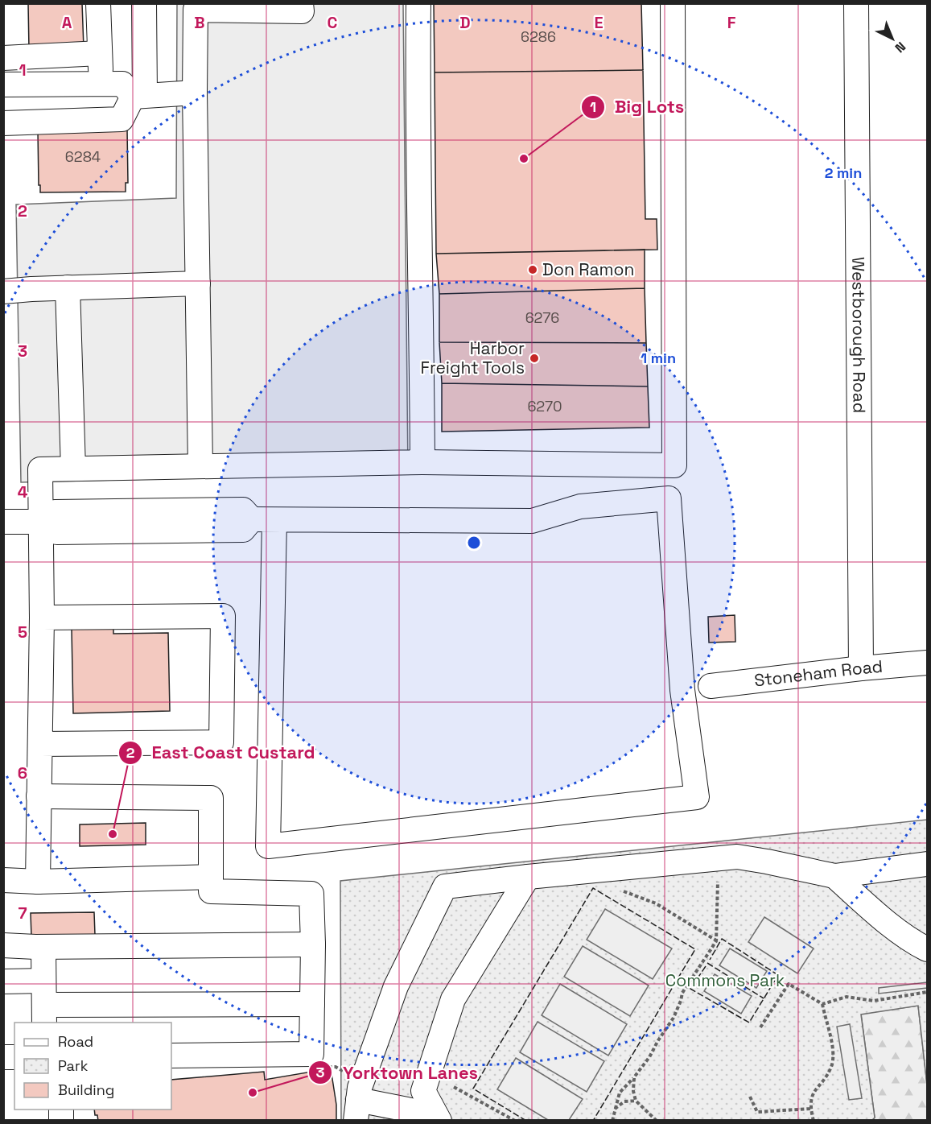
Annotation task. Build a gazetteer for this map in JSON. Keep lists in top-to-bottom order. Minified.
{"streets":{"street":["Westborough Road","Stoneham Road"]},"crossings":[["Westborough Road","Stoneham Road"]],"parks":["Commons Park"],"places":["Big Lots","Don Ramon","Harbor Freight Tools","East Coast Custard","Yorktown Lanes"],"house_numbers":["6286","6284","6276","6270"],"legend":["Road","Park","Building"],"north":"bottom right","grid":{"columns":["A","B","C","D","E","F"],"rows":["1","2","3","4","5","6","7"]},"rings":["2 min","1 min"]}
